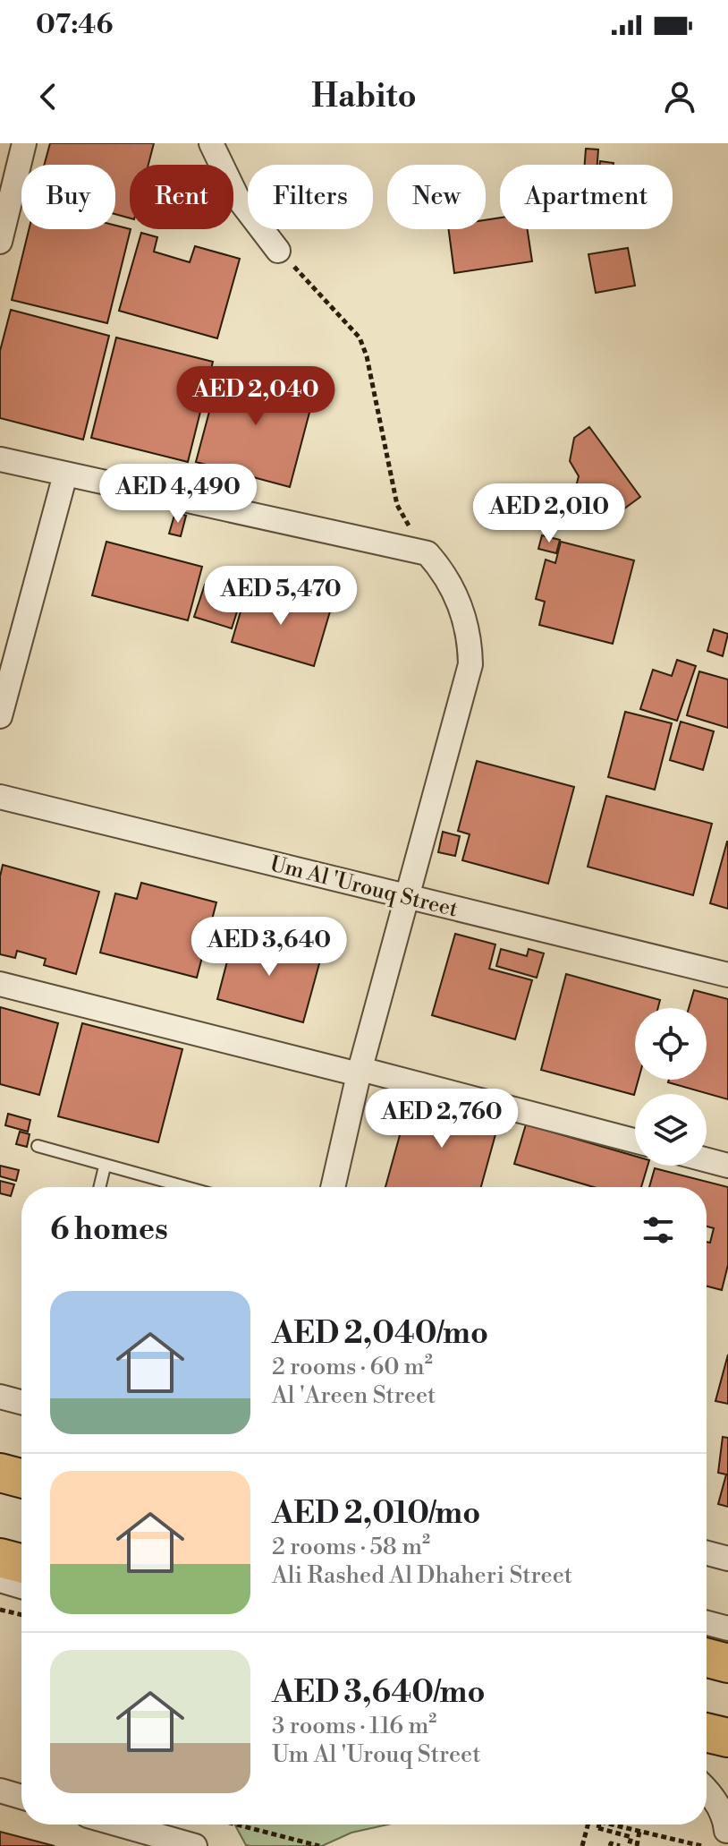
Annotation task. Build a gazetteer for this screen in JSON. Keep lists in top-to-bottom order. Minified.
{"streets":{"street":["Um Al 'Urouq Street"]},"page":{"status":"07:46","header":"Habito","chip":["Buy","Rent","Filters","New","Apartment"],"price":["AED 2,040","AED 4,490","AED 2,010","AED 5,470","AED 3,640","AED 2,760"],"heading":"6 homes","list":[{"name":"AED 2,040/mo","note":"2 rooms · 60 m² · Al 'Areen Street"},{"name":"AED 2,010/mo","note":"2 rooms · 58 m² · Ali Rashed Al Dhaheri Street"},{"name":"AED 3,640/mo","note":"3 rooms · 116 m² · Um Al 'Urouq Street"}]}}
